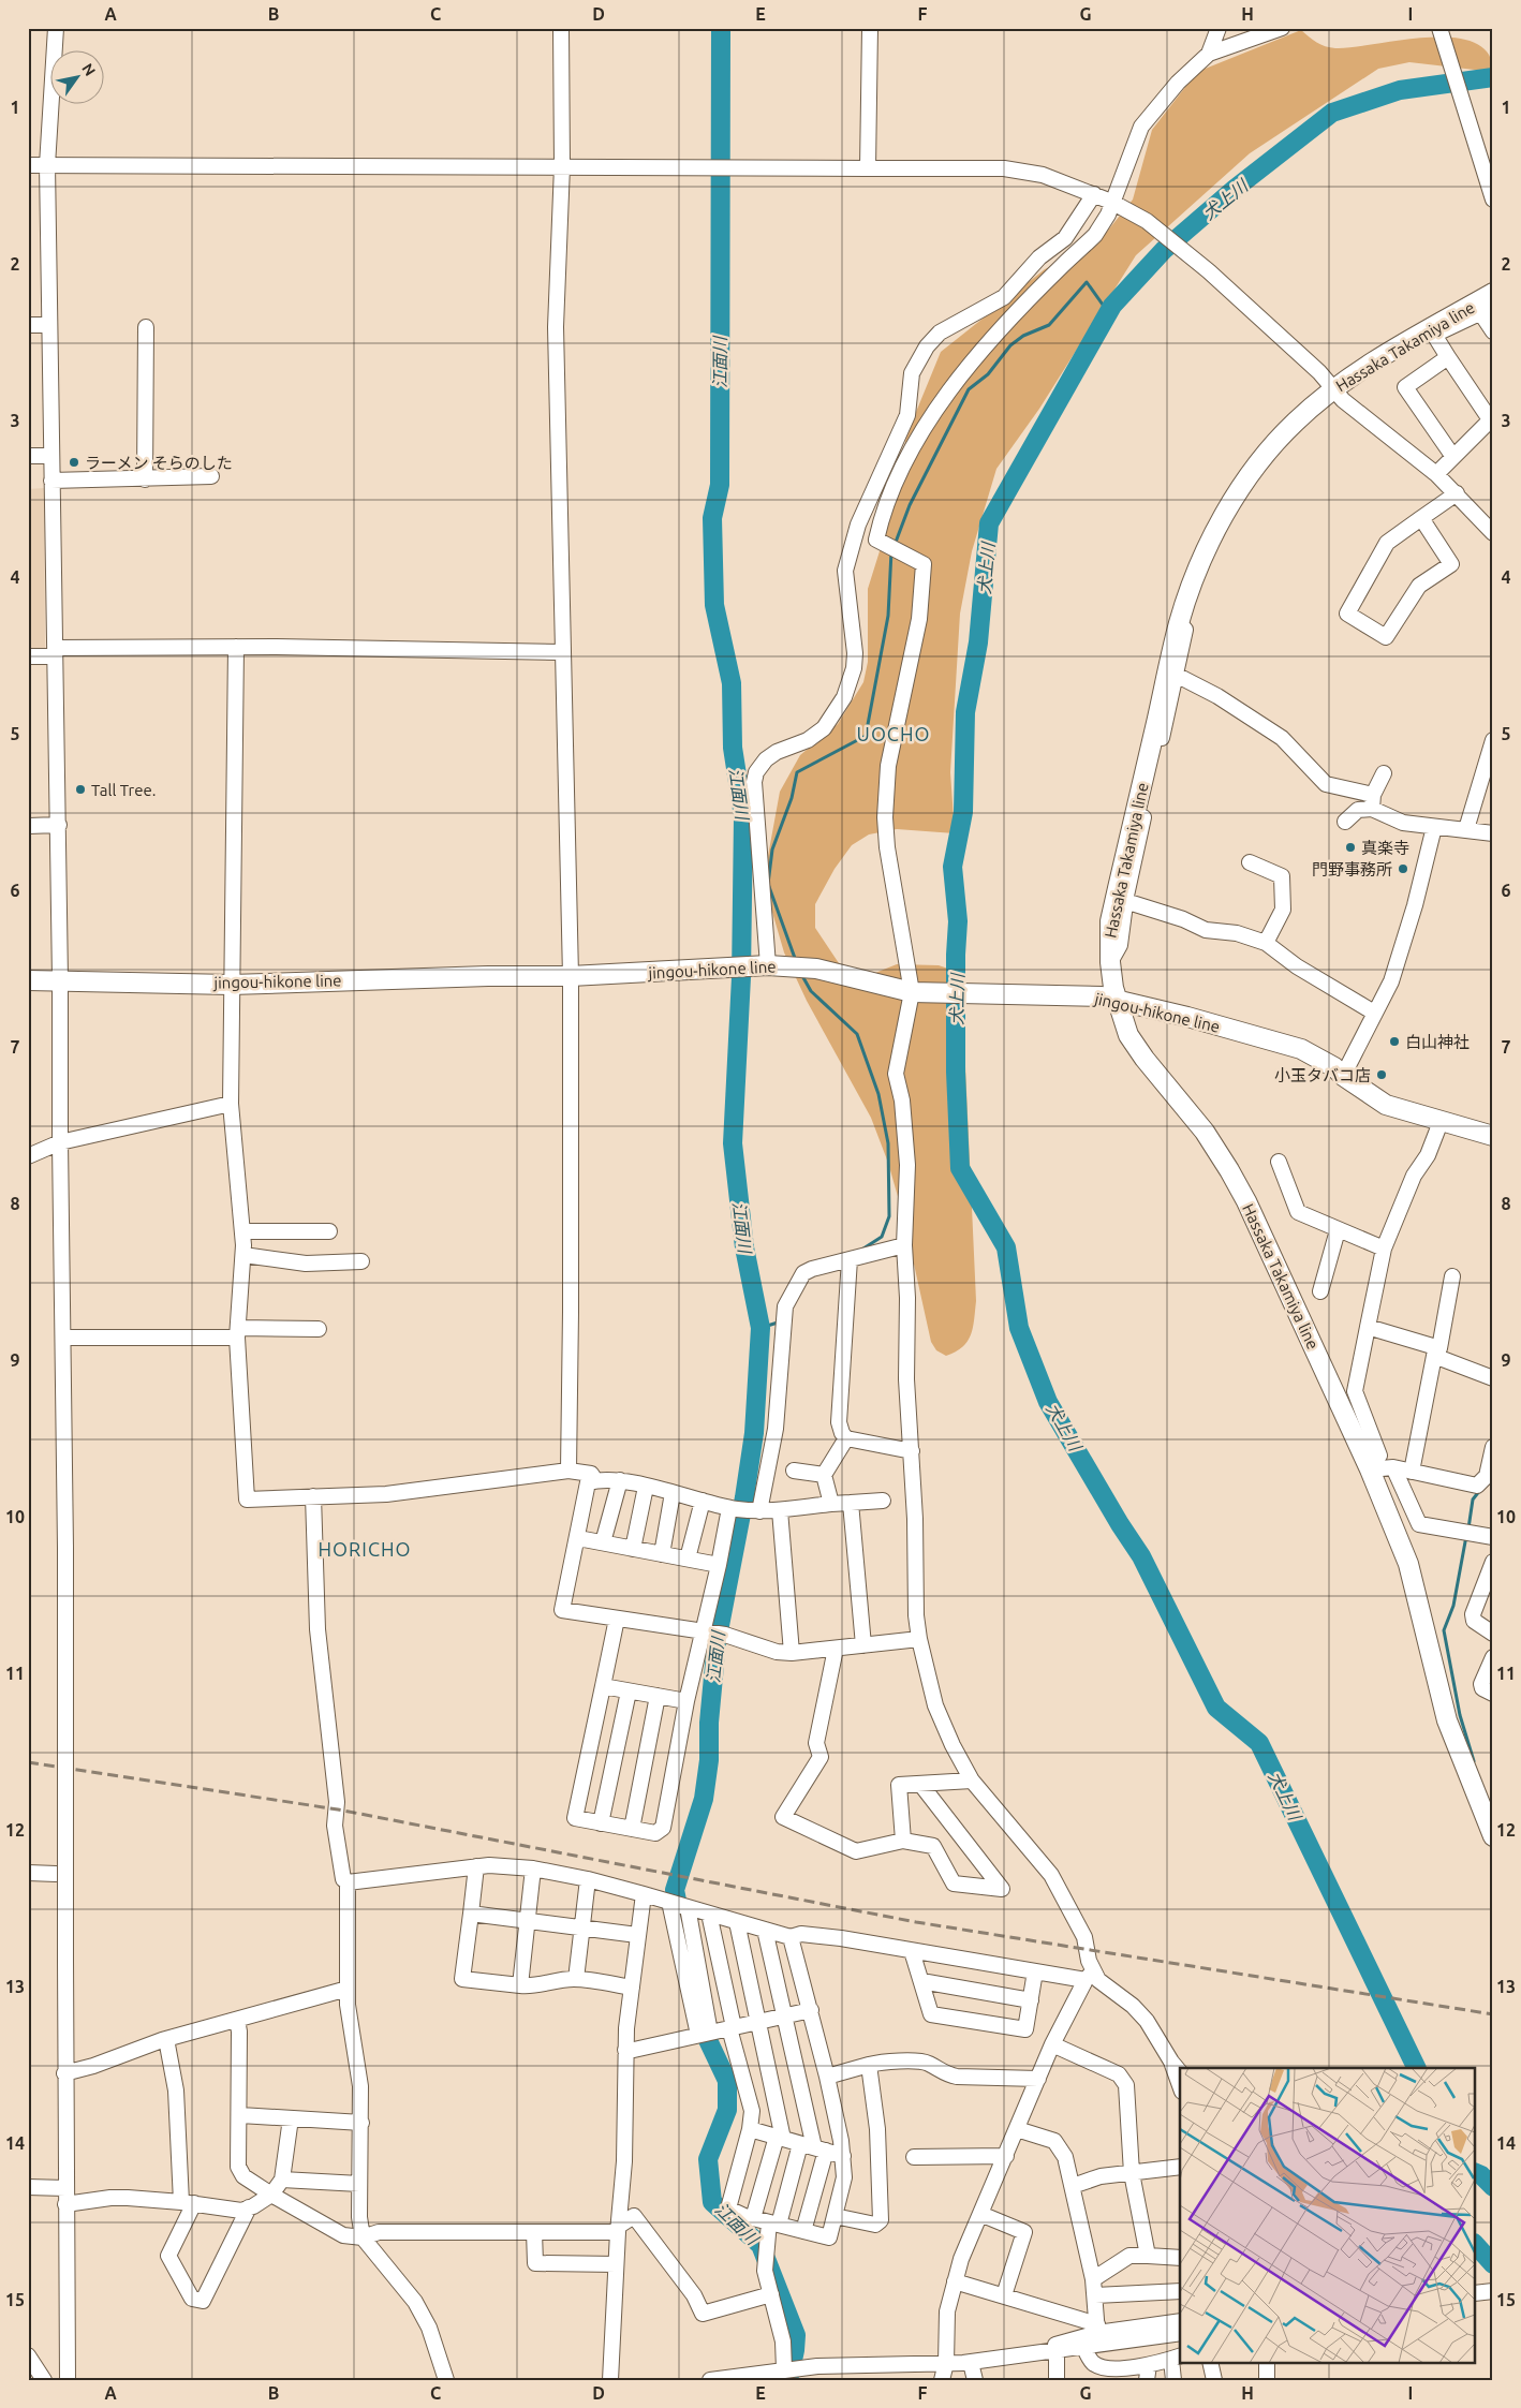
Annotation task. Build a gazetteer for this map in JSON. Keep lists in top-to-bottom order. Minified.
{"streets":{"main road":["Hassaka Takamiya line","jingou-hikone line"]},"crossings":[["Hassaka Takamiya line","jingou-hikone line"]],"districts":["UOCHO","HORICHO"],"water":["犬上川","江面川"],"places":["ラーメン そらのした","Tall Tree.","真楽寺","門野事務所","白山神社","小玉タバコ店"],"north":"top right","grid":{"columns":["A","B","C","D","E","F","G","H","I"],"rows":["1","2","3","4","5","6","7","8","9","10","11","12","13","14","15"]}}
